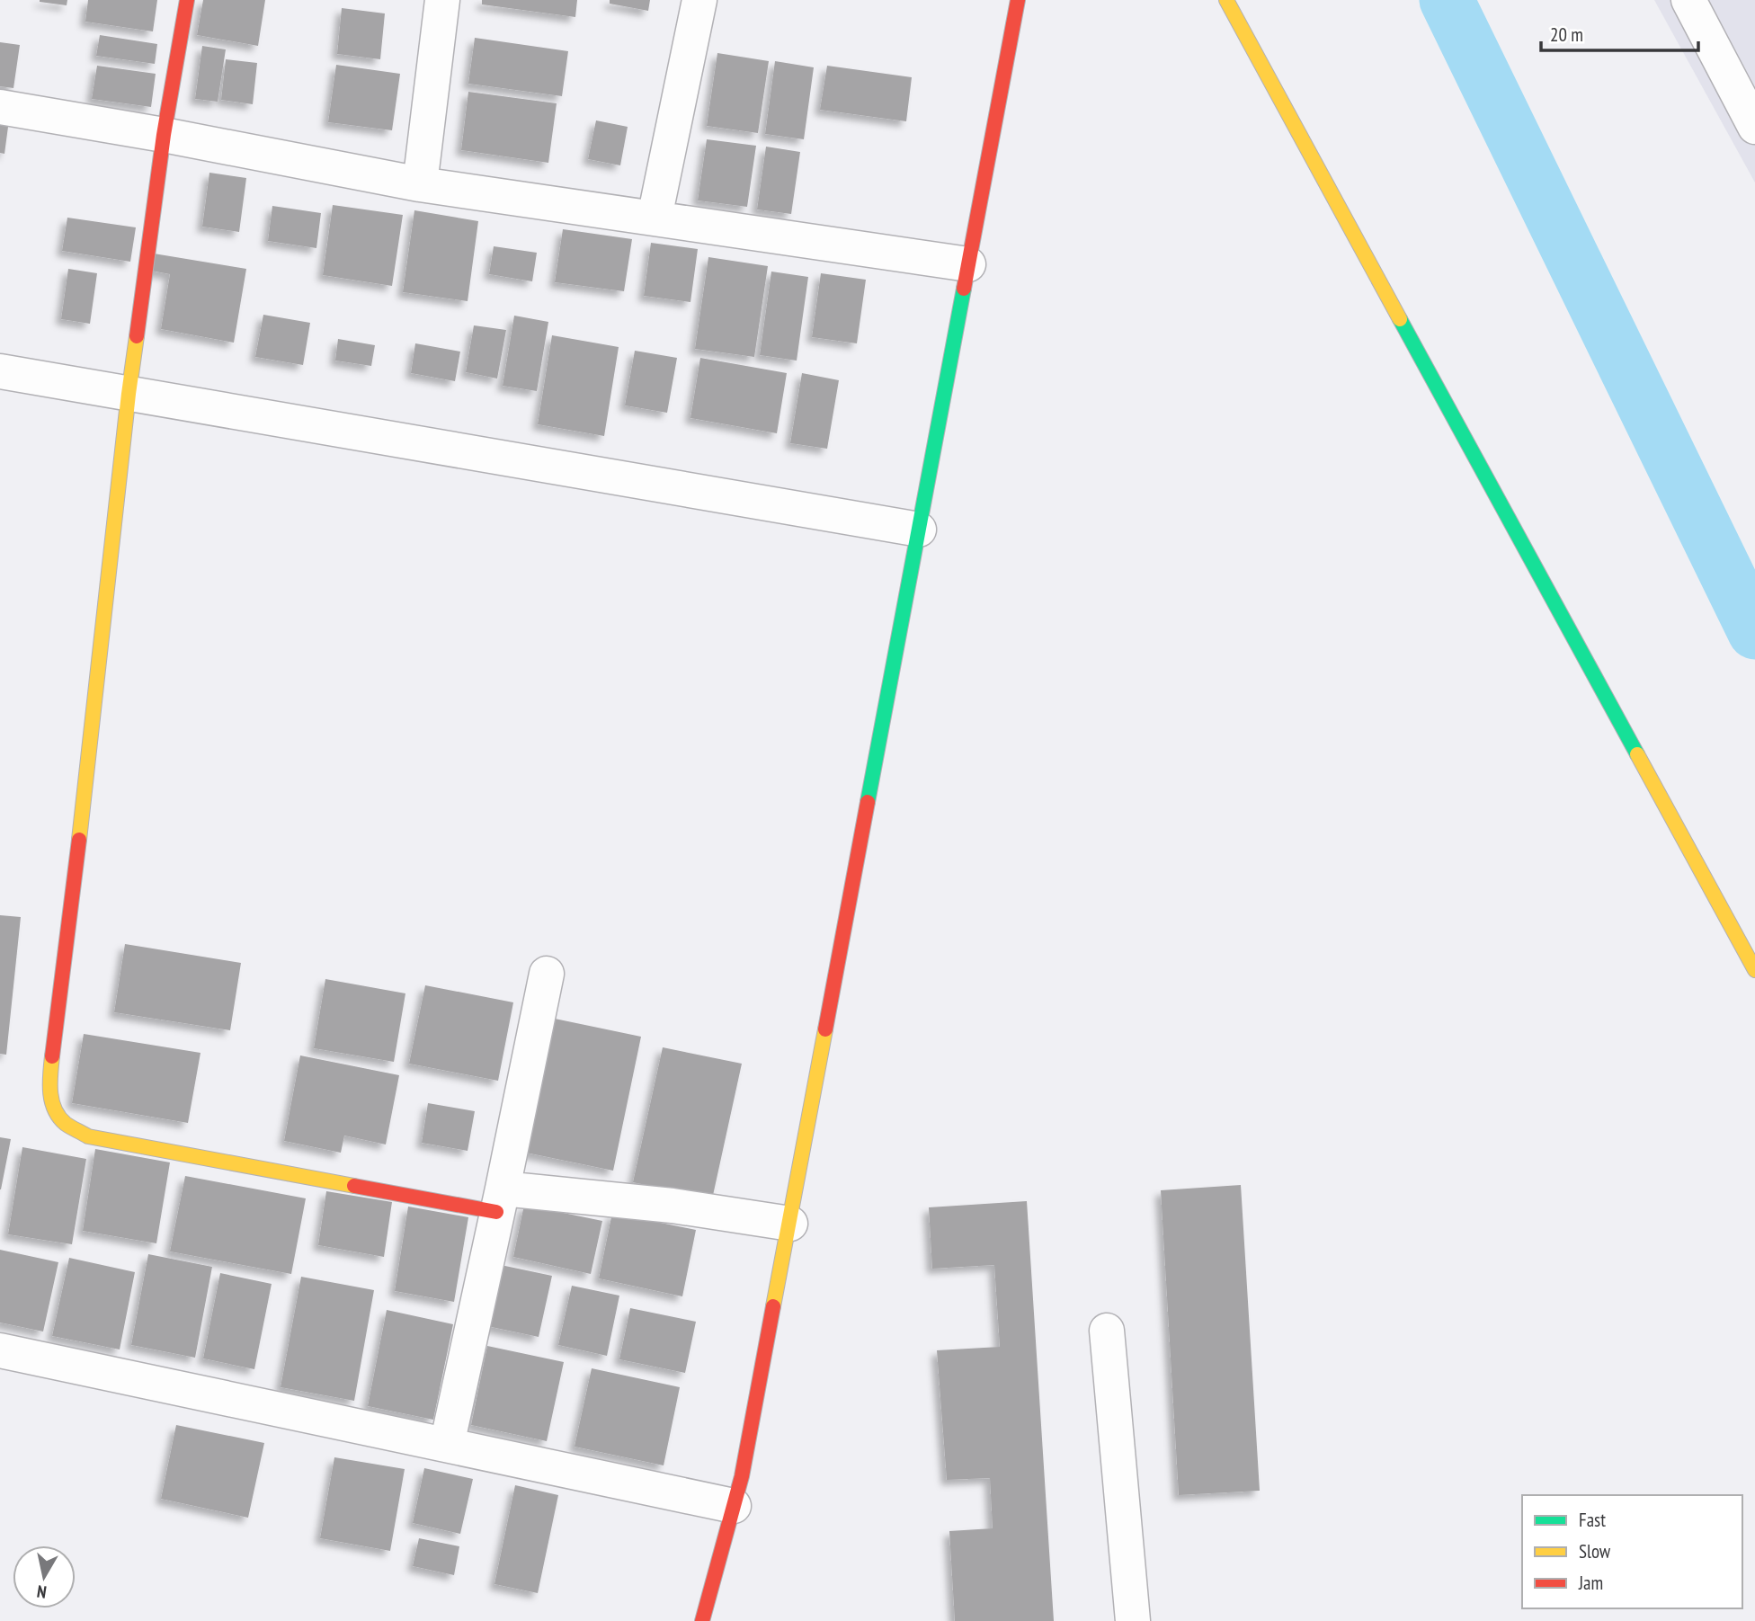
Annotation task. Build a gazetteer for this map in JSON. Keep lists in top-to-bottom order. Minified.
{"legend":["Fast","Slow","Jam"],"scale_bar":"20 m","north":"bottom"}
